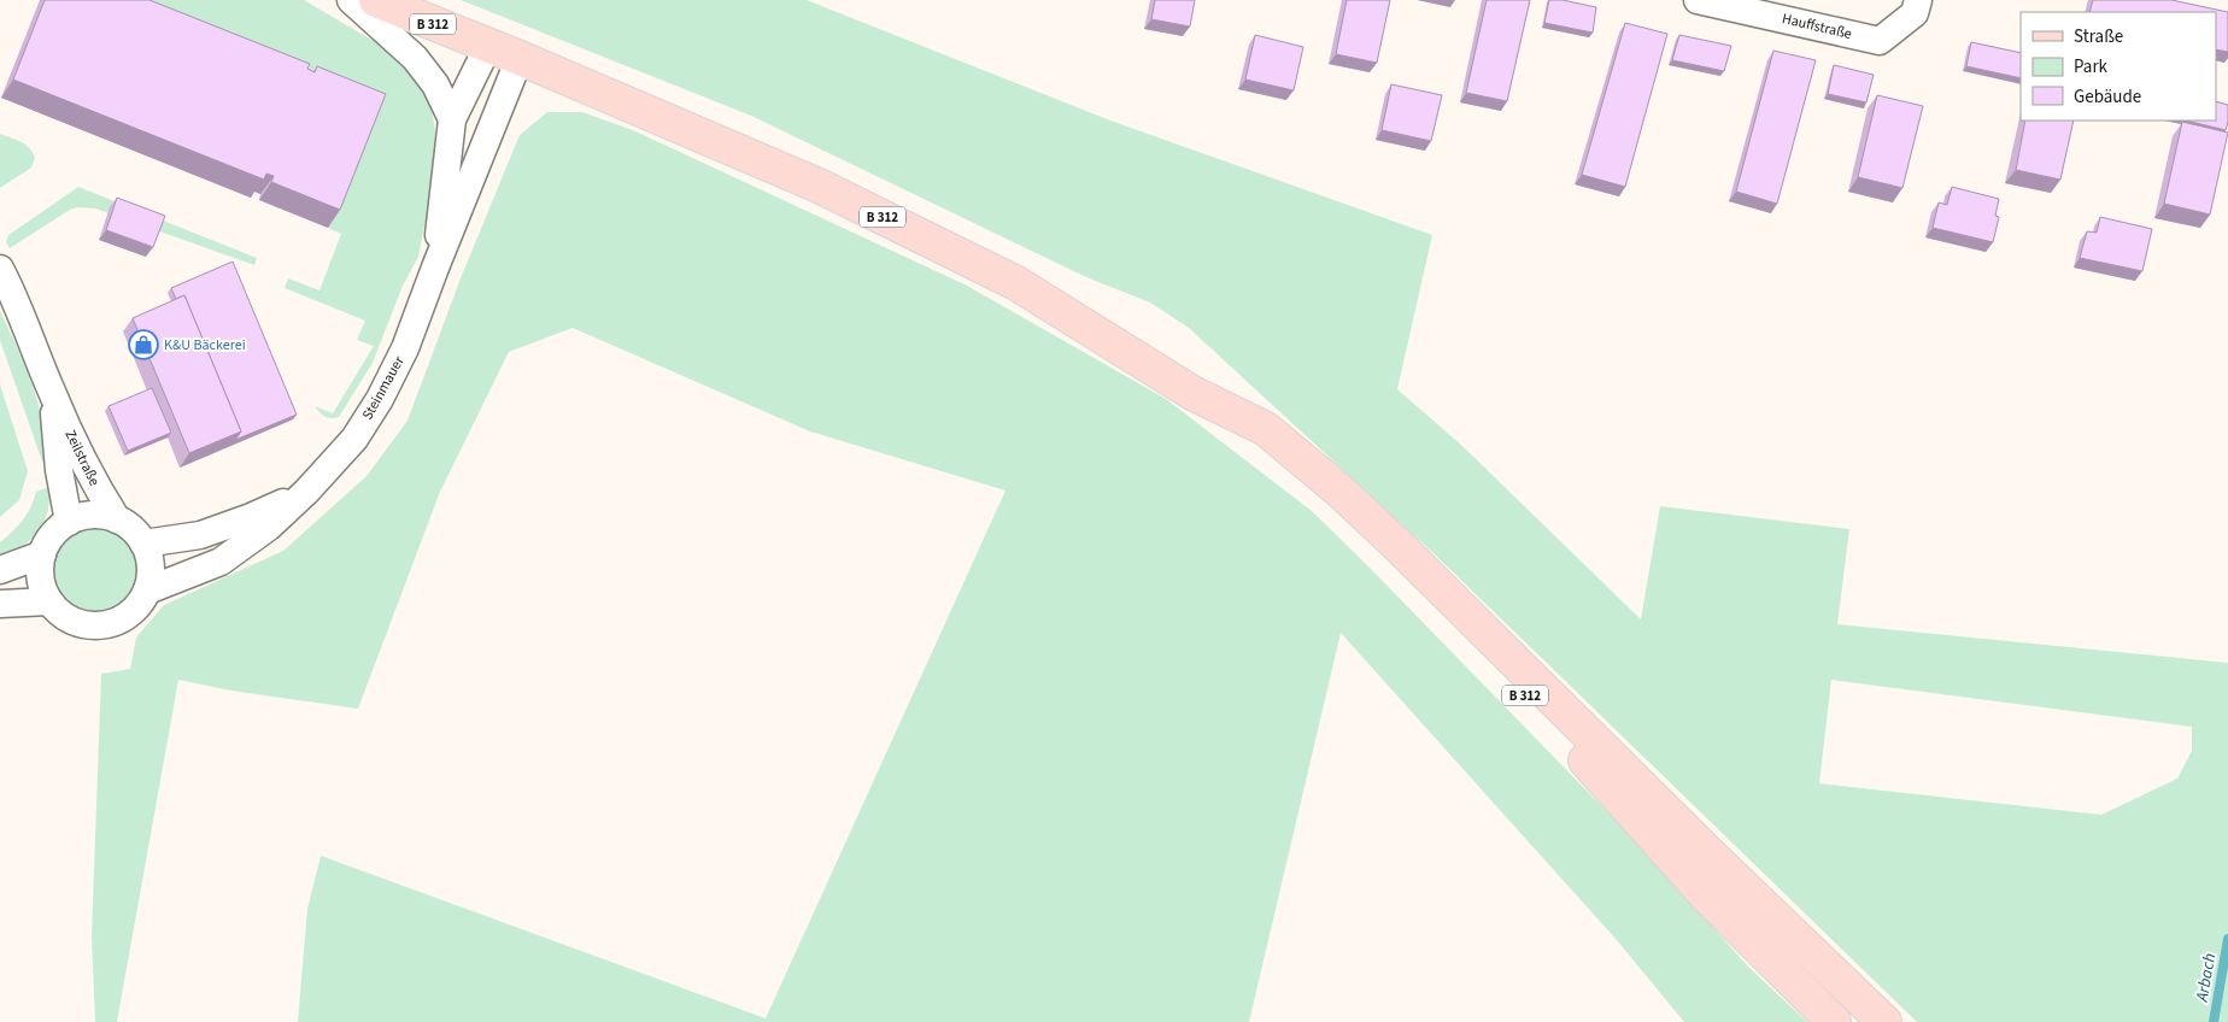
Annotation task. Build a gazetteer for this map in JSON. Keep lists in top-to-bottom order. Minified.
{"streets":{"main road":["B 312"],"street":["Hauffstraße","Steinmauer","Zeilstraße"]},"crossings":[["B 312","Steinmauer"],["Steinmauer","Zeilstraße"]],"water":["Arbach"],"places":{"shop":["K&U Bäckerei"]},"legend":["Straße","Park","Gebäude"]}
